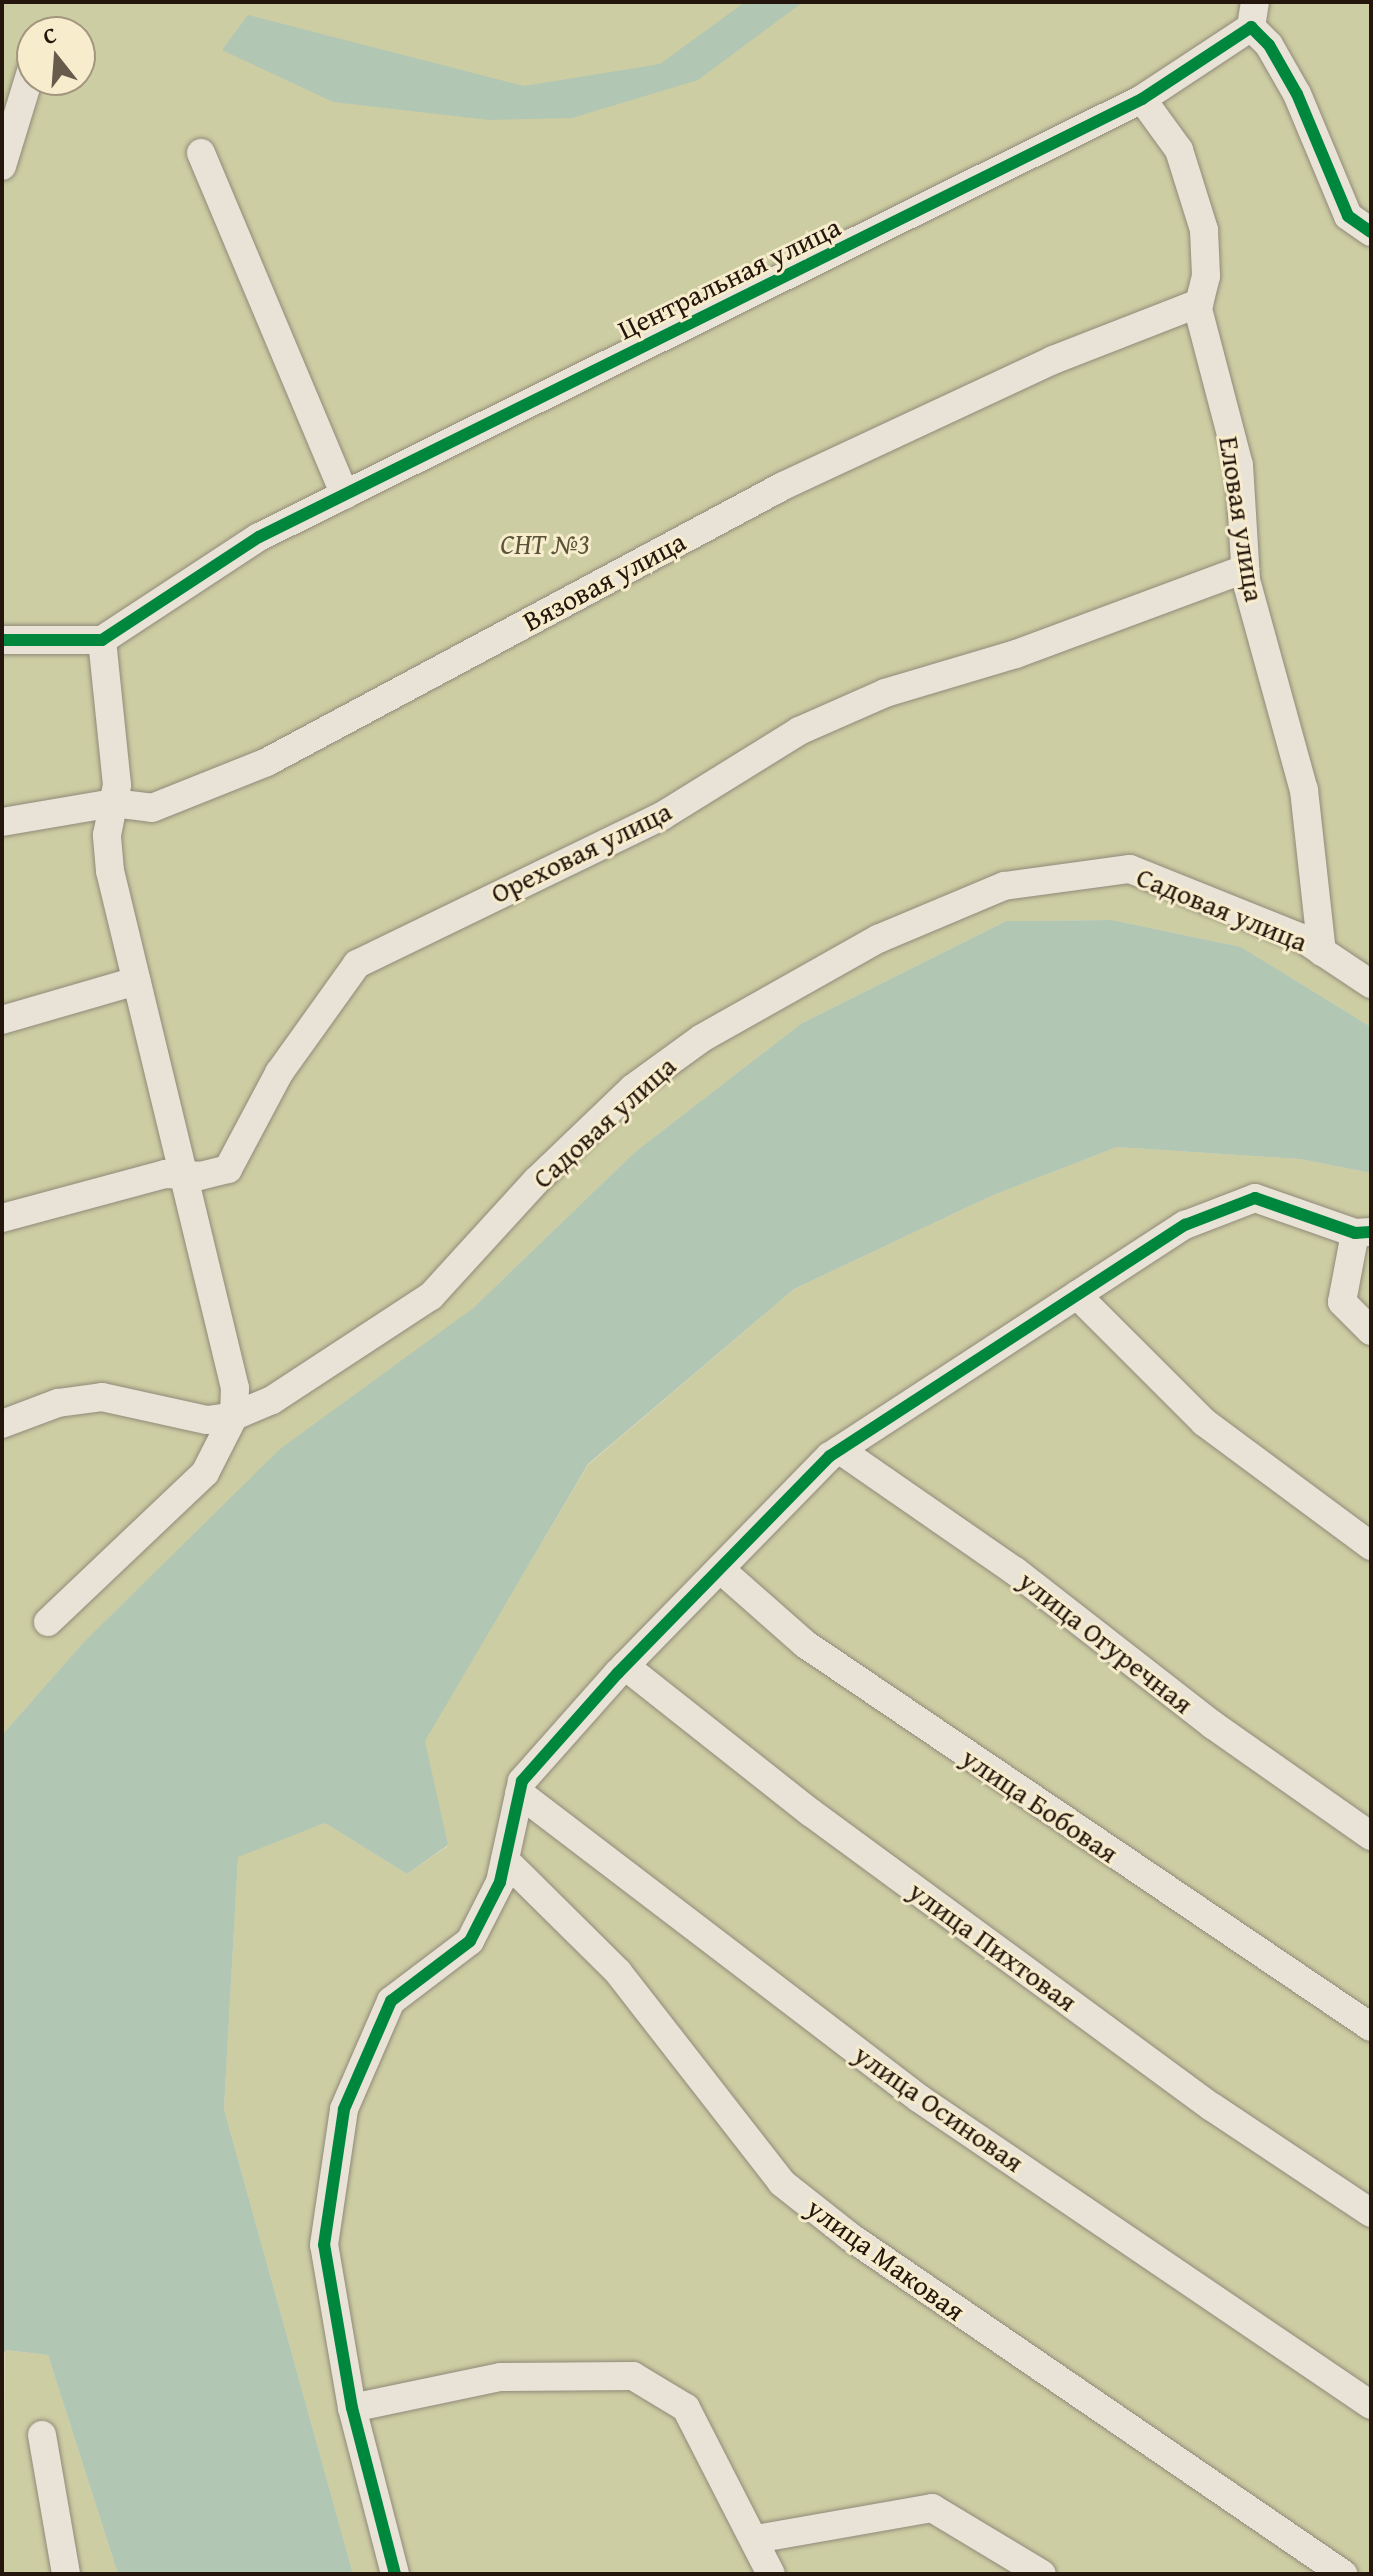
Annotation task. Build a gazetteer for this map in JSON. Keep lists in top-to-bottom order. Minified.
{"streets":{"street":["Центральная улица","Еловая улица","Вязовая улица","Ореховая улица","Садовая улица","улица Огуречная","улица Бобовая","улица Пихтовая","улица Осиновая","улица Маковая"]},"crossings":[["Центральная улица","Еловая улица"],["Еловая улица","Вязовая улица"],["Еловая улица","Ореховая улица"],["Еловая улица","Садовая улица"]],"parks":["СНТ №3"],"north":"top"}
